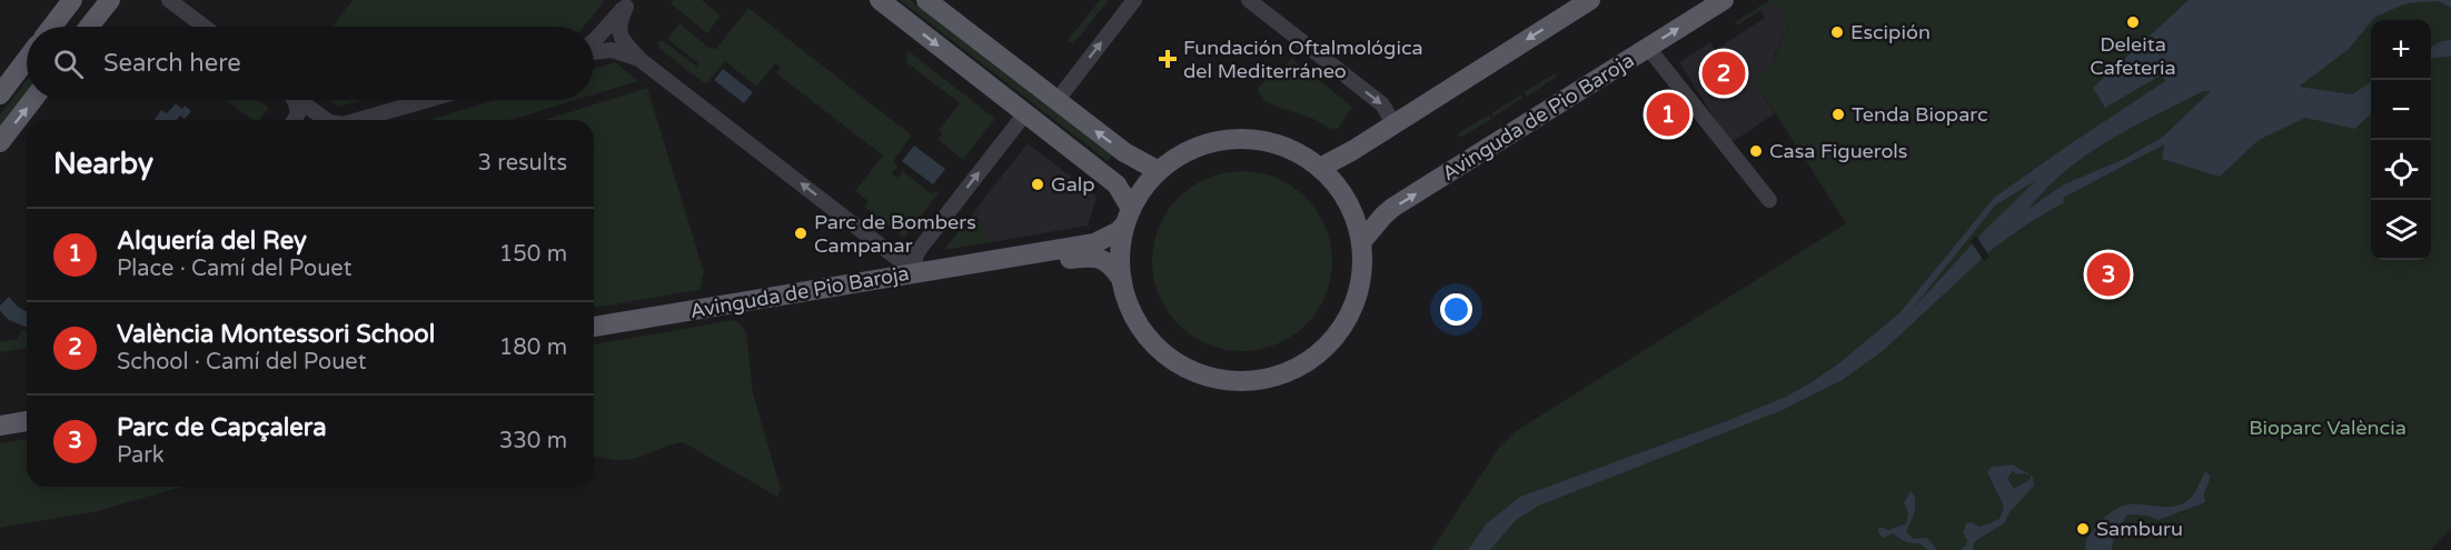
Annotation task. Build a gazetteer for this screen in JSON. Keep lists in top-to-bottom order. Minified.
{"streets":{"main road":["Avinguda de Pio Baroja"]},"parks":["Bioparc València"],"places":{"other":["Deleita Cafeteria","Escipión","Tenda Bioparc","Casa Figuerols","Galp","Parc de Bombers Campanar","Samburu"],"health":["Fundación Oftalmológica del Mediterráneo"]},"page":{"map_buttons":["+","−"],"search":"Search here","pins":["2","1","3"],"heading":["Nearby","3 results"],"list":[{"mark":"1","name":"Alquería del Rey","note":"Place · Camí del Pouet","value":"150 m"},{"mark":"2","name":"València Montessori School","note":"School · Camí del Pouet","value":"180 m"},{"mark":"3","name":"Parc de Capçalera","note":"Park","value":"330 m"}]}}
